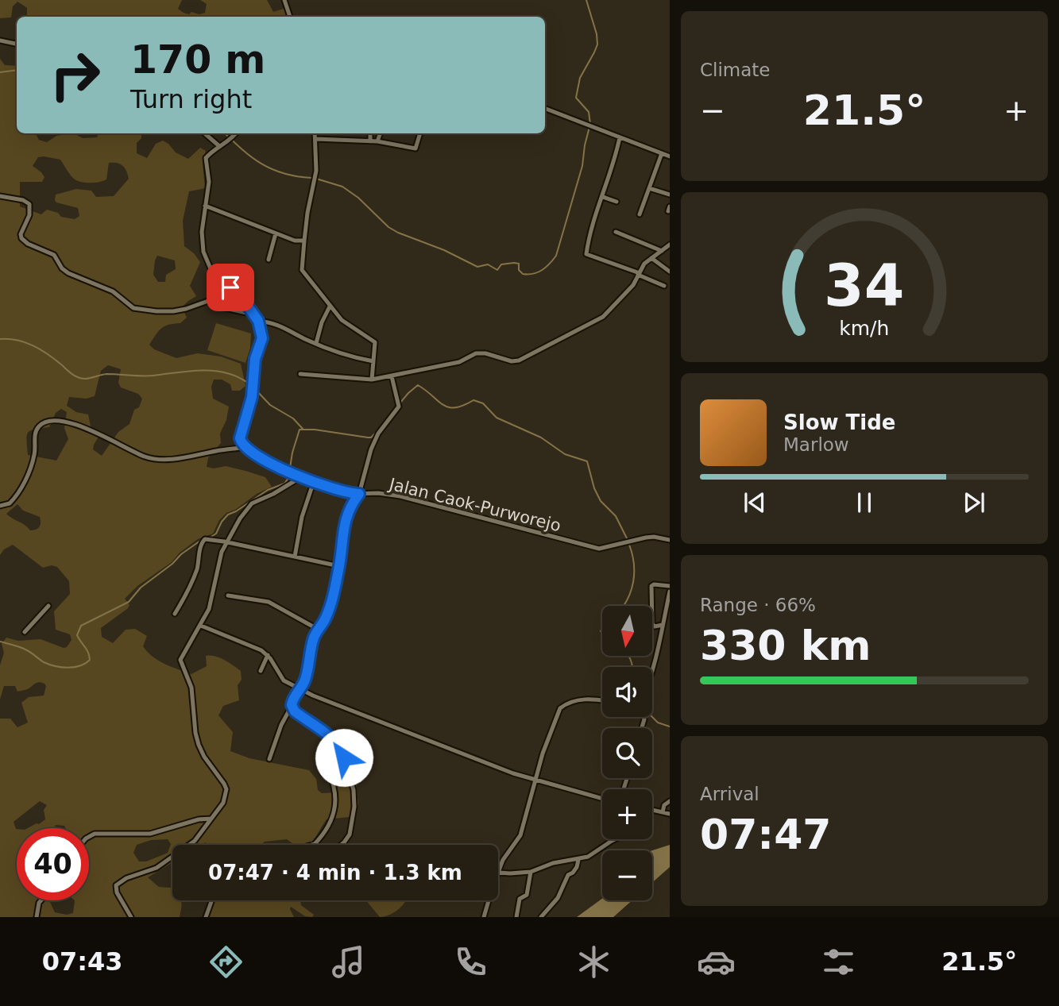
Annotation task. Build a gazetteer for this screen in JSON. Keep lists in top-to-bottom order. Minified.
{"streets":{"street":["Jalan Caok-Purworejo"]},"north":"bottom","page":{"tile":["Climate",["Range · 66%","330 km"],["Arrival","07:47"]],"turn":["170 m","Turn right"],"heat":["−","21.5°","+"],"song":["Slow Tide","Marlow"],"map_buttons":["+","−"],"limit":"40","trip":"07:47 · 4 min · 1.3 km","tabs":["07:43","21.5°"],"gauge":["34","km/h"]}}
